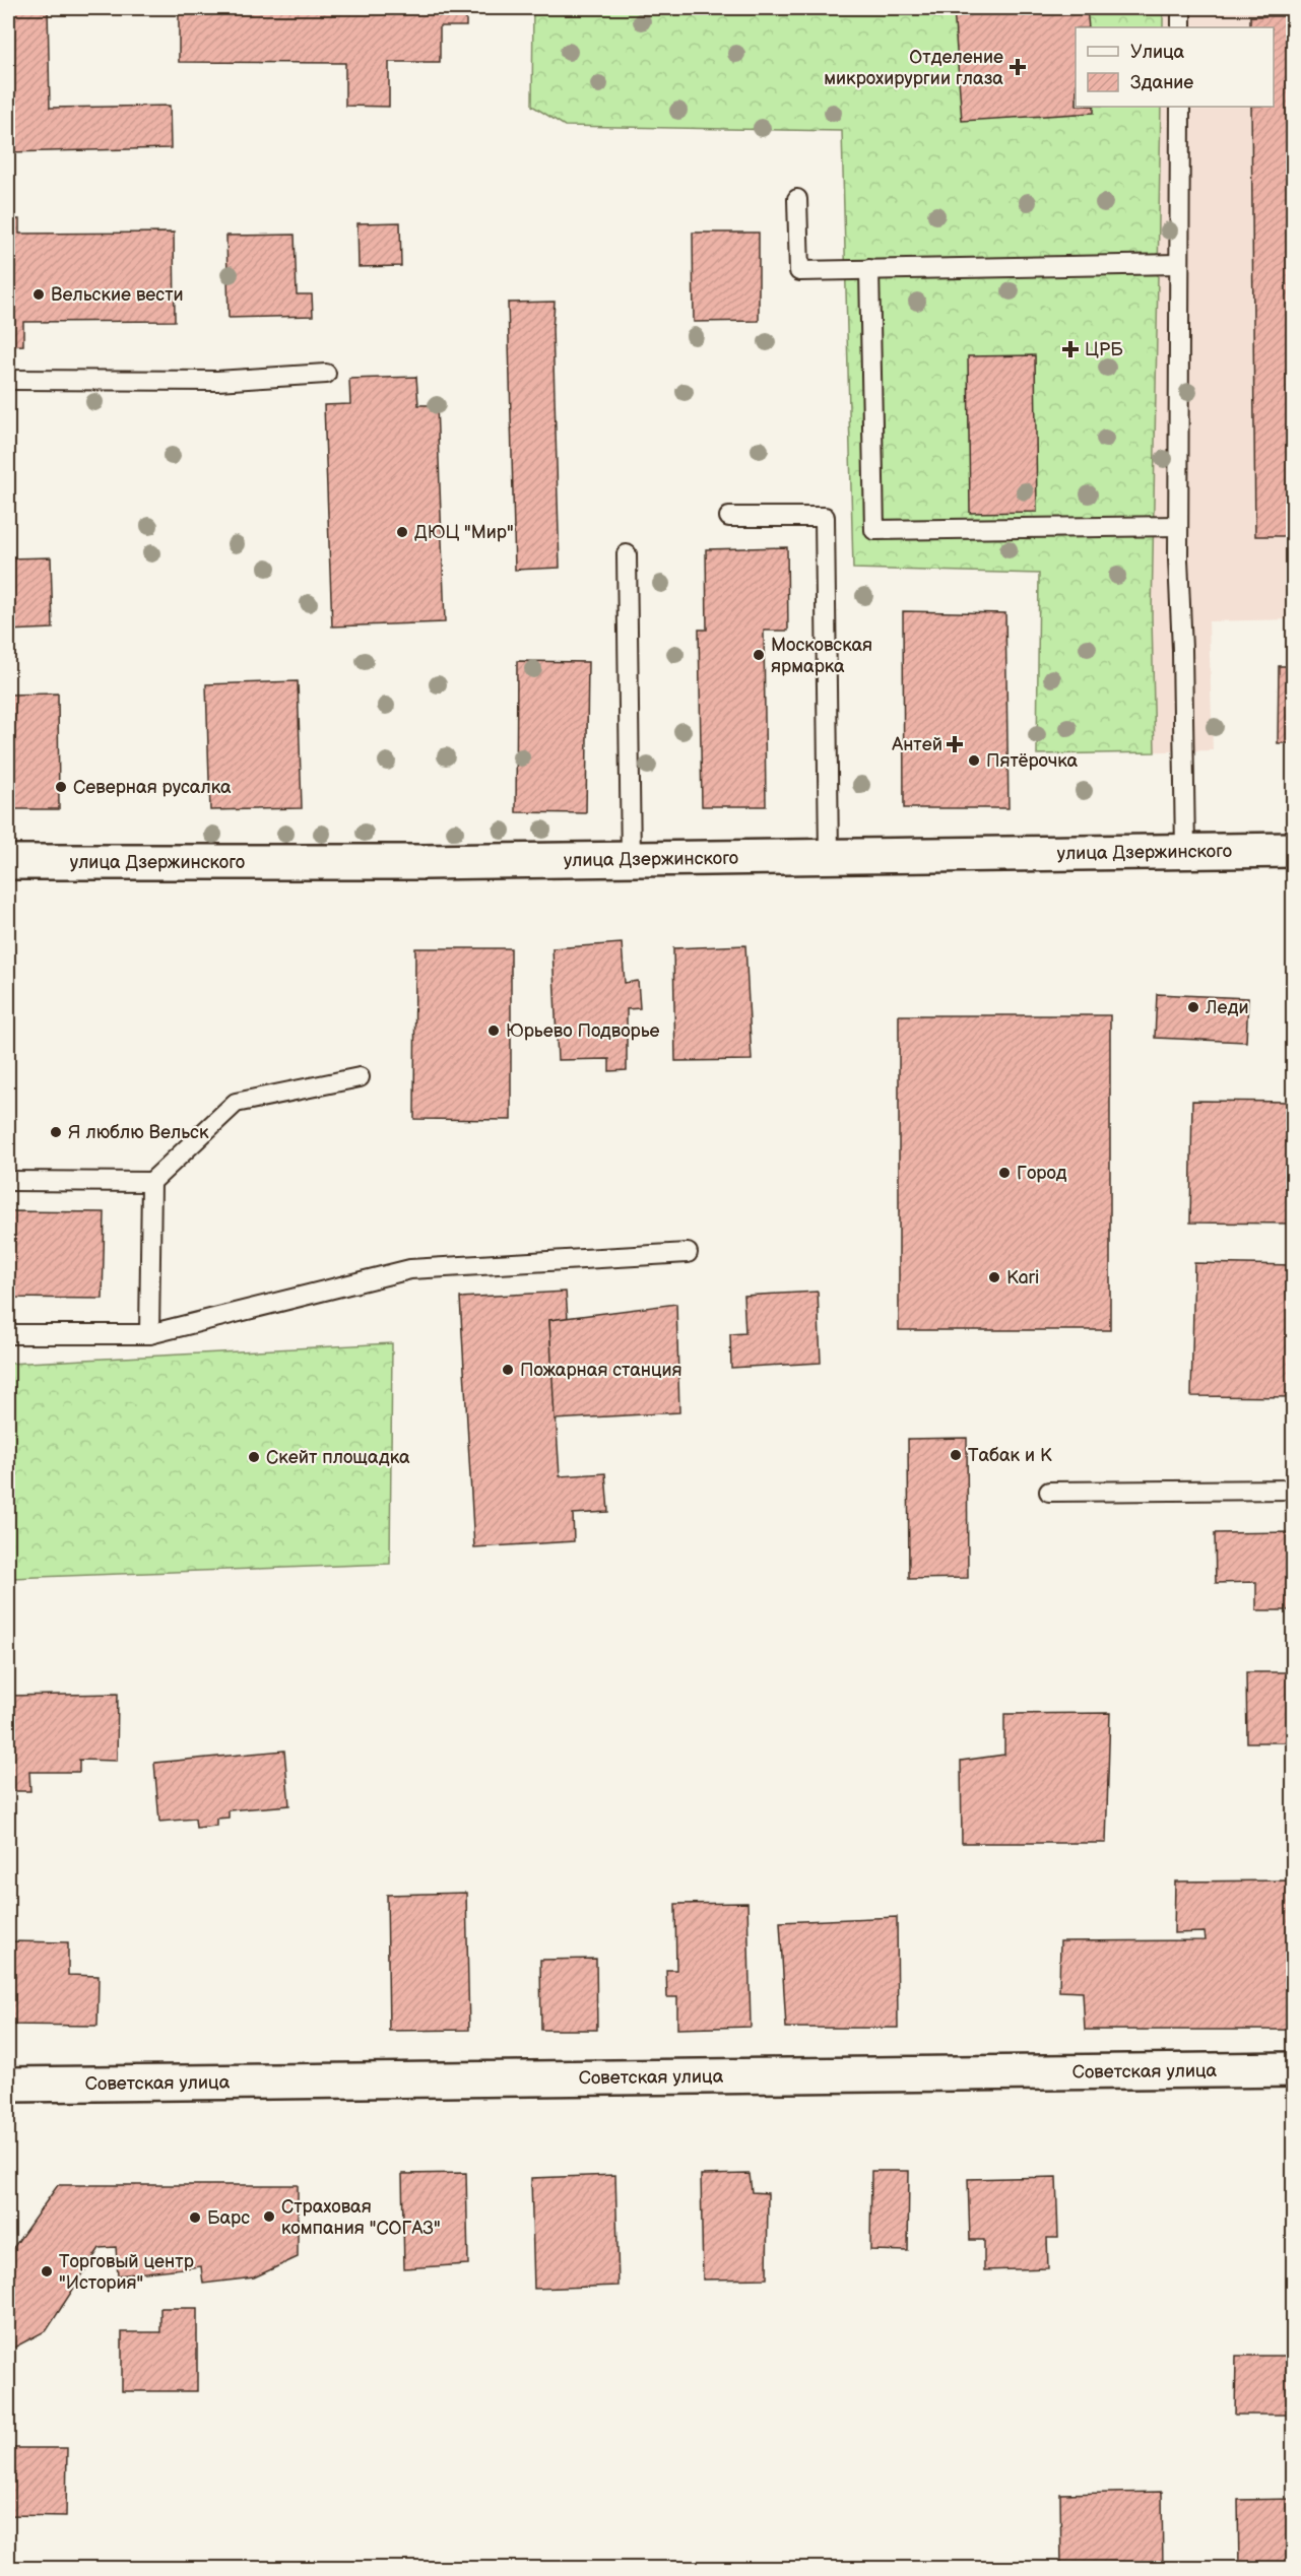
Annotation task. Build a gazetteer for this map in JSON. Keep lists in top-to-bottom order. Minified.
{"streets":{"main road":["улица Дзержинского","Советская улица"]},"places":{"health":["Отделение микрохирургии глаза","ЦРБ","Антей"],"other":["Вельские вести","ДЮЦ \"Мир\"","Московская ярмарка","Пятёрочка","Северная русалка","Леди","Юрьево Подворье","Я люблю Вельск","Город","Kari","Пожарная станция","Табак и К","Скейт площадка","Страховая компания \"СОГАЗ\"","Барс","Торговый центр \"История\""]},"legend":["Улица","Здание"]}
